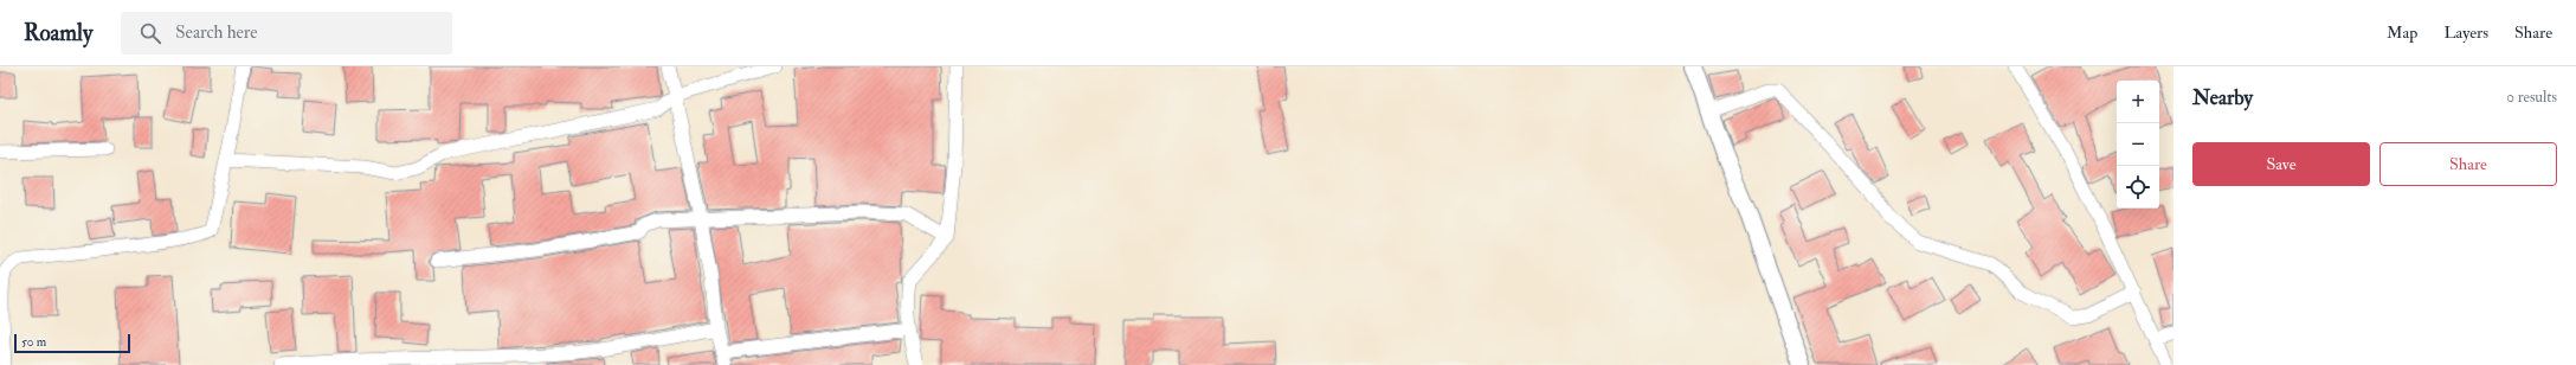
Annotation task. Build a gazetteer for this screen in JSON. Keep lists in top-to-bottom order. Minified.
{"scale_bar":"50 m","page":{"header":"Roamly","search":"Search here","nav":["Map","Layers","Share"],"heading":["Nearby","0 results"],"map_buttons":["+","−"],"buttons":["Save","Share"],"scale":"50 m"}}
